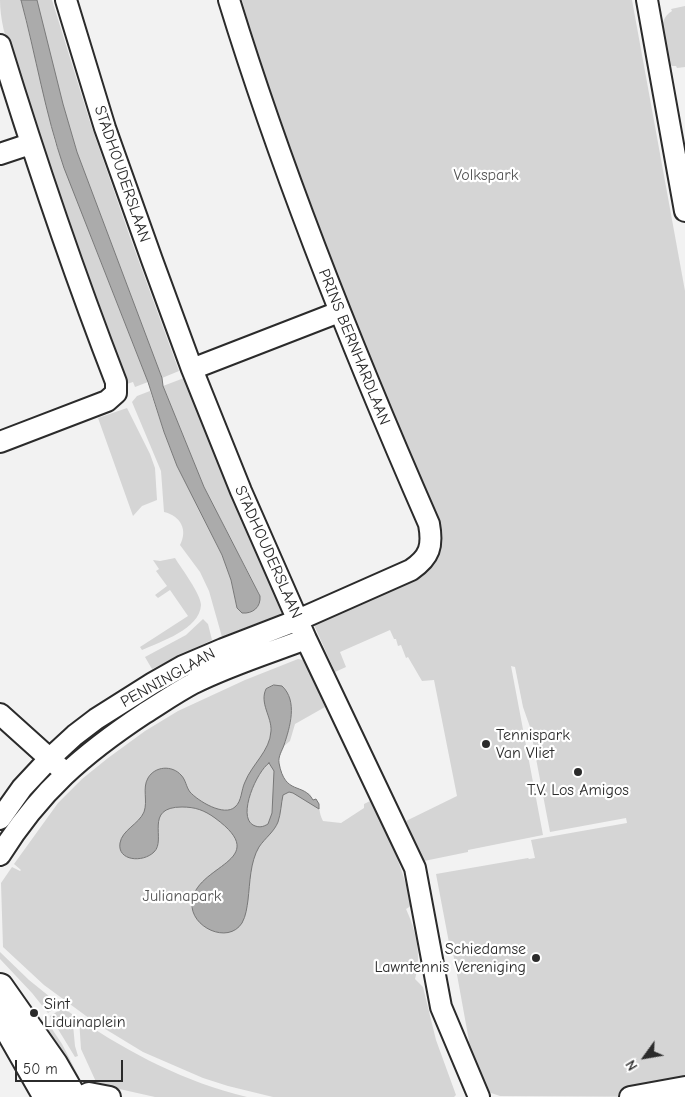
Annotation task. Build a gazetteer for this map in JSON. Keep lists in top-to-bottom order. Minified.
{"streets":{"street":["STADHOUDERSLAAN","PRINS BERNHARDLAAN","PENNINGLAAN"]},"crossings":[["STADHOUDERSLAAN","PRINS BERNHARDLAAN"],["STADHOUDERSLAAN","PENNINGLAAN"],["PRINS BERNHARDLAAN","PENNINGLAAN"]],"parks":["Volkspark","Julianapark"],"places":["Tennispark Van Vliet","T.V. Los Amigos","Schiedamse Lawntennis Vereniging","Sint Liduinaplein"],"scale_bar":"50 m","north":"bottom left"}
